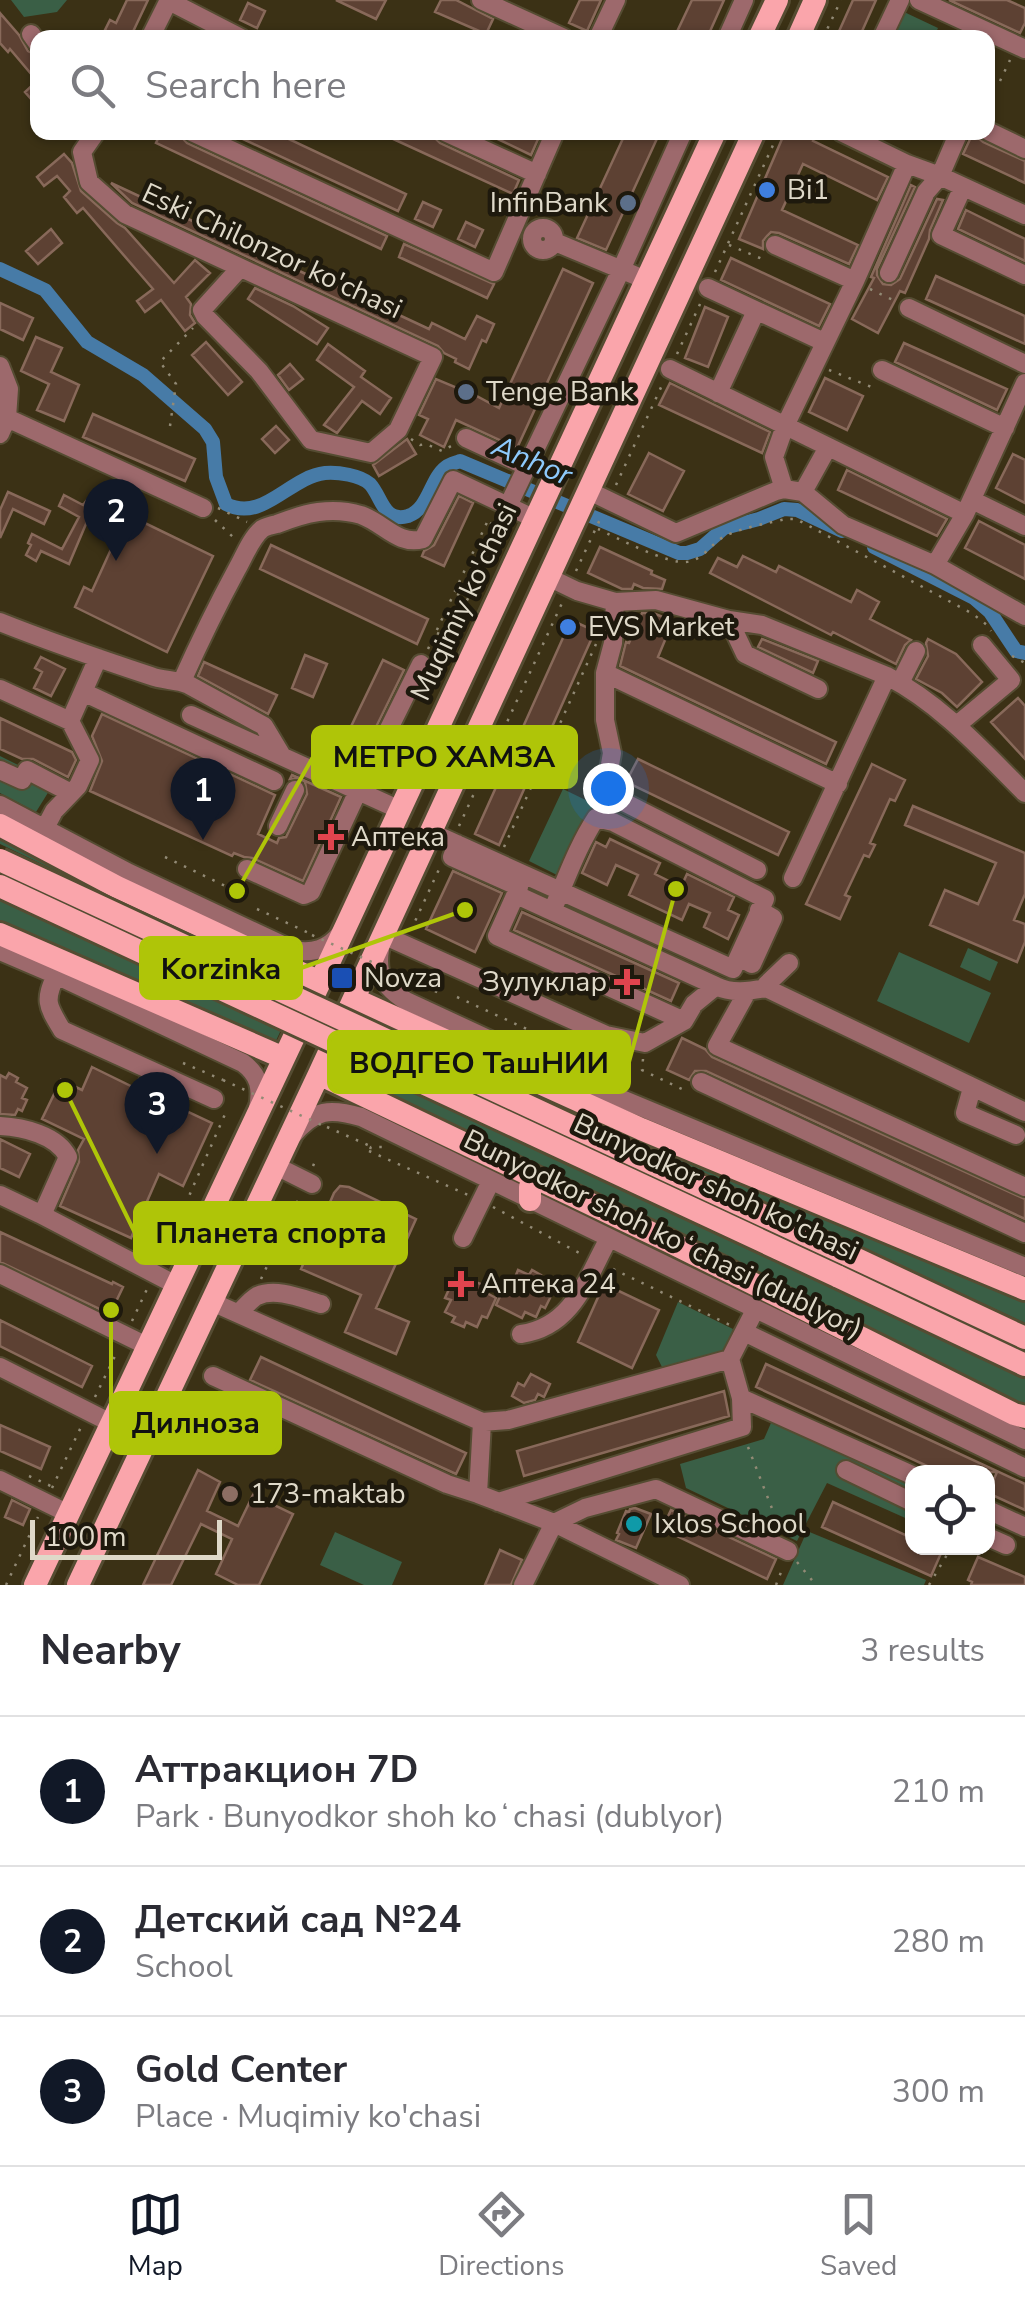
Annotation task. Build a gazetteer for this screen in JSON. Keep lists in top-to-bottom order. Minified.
{"streets":{"main road":["Muqimiy ko'chasi","Bunyodkor shoh ko'chasi"],"street":["Eski Chilonzor ko'chasi","Bunyodkor shoh koʻchasi (dublyor)"]},"water":["Anhor"],"places":{"other":["Bi1","InfinBank","Tenge Bank","EVS Market","ВОДГЕО ТашНИИ","МЕТРО ХАМЗА","Korzinka","Планета спорта","Дилноза","173-maktab","Ixlos School"],"health":["Аптека","Зулуклар","Аптека 24"],"transit":["Novza"]},"scale_bar":"100 m","page":{"search":"Search here","pins":["2","1","3"],"scale":"100 m","heading":["Nearby","3 results"],"list":[{"mark":"1","name":"Аттракцион 7D","note":"Park · Bunyodkor shoh koʻchasi (dublyor)","value":"210 m"},{"mark":"2","name":"Детский сад №24","note":"School","value":"280 m"},{"mark":"3","name":"Gold Center","note":"Place · Muqimiy ko'chasi","value":"300 m"}],"nav":["Map","Directions","Saved"]}}
